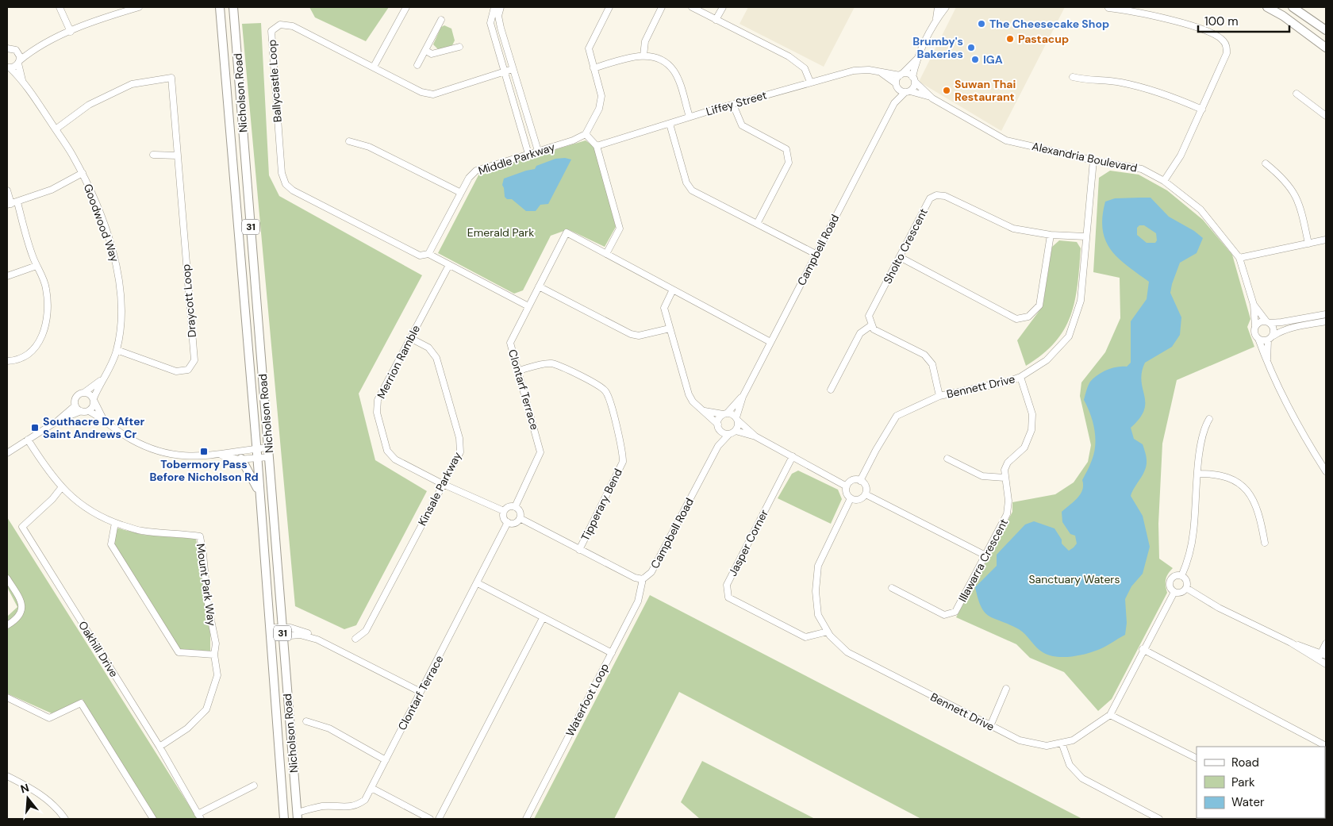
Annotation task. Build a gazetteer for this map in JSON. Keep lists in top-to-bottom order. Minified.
{"streets":{"main road":["Nicholson Road","31"],"street":["Ballycastle Loop","Liffey Street","Alexandria Boulevard","Middle Parkway","Goodwood Way","Sholto Crescent","Campbell Road","Draycott Loop","Merrion Ramble","Bennett Drive","Clontarf Terrace","Kinsale Parkway","Tipperary Bend","Jasper Corner","Illawarra Crescent","Mount Park Way","Oakhill Drive","Waterfoot Loop"]},"crossings":[["Ballycastle Loop","Middle Parkway"],["Nicholson Road","Clontarf Terrace"],["Liffey Street","Alexandria Boulevard"],["Liffey Street","Campbell Road"],["Alexandria Boulevard","Campbell Road"],["Alexandria Boulevard","Bennett Drive"],["Goodwood Way","Draycott Loop"],["Sholto Crescent","Bennett Drive"],["Campbell Road","Merrion Ramble"],["Campbell Road","Clontarf Terrace"],["Campbell Road","Tipperary Bend"],["Campbell Road","Waterfoot Loop"],["Merrion Ramble","Clontarf Terrace"],["Merrion Ramble","Kinsale Parkway"],["Bennett Drive","Jasper Corner"],["Bennett Drive","Illawarra Crescent"],["Clontarf Terrace","Tipperary Bend"],["Mount Park Way","Oakhill Drive"]],"parks":["Emerald Park","Sanctuary Waters"],"places":{"other":["The Cheesecake Shop","Pastacup","Brumby's Bakeries","IGA","Suwan Thai Restaurant"],"transit":["Southacre Dr After Saint Andrews Cr","Tobermory Pass Before Nicholson Rd"]},"legend":["Road","Park","Water"],"scale_bar":"100 m","north":"top"}
